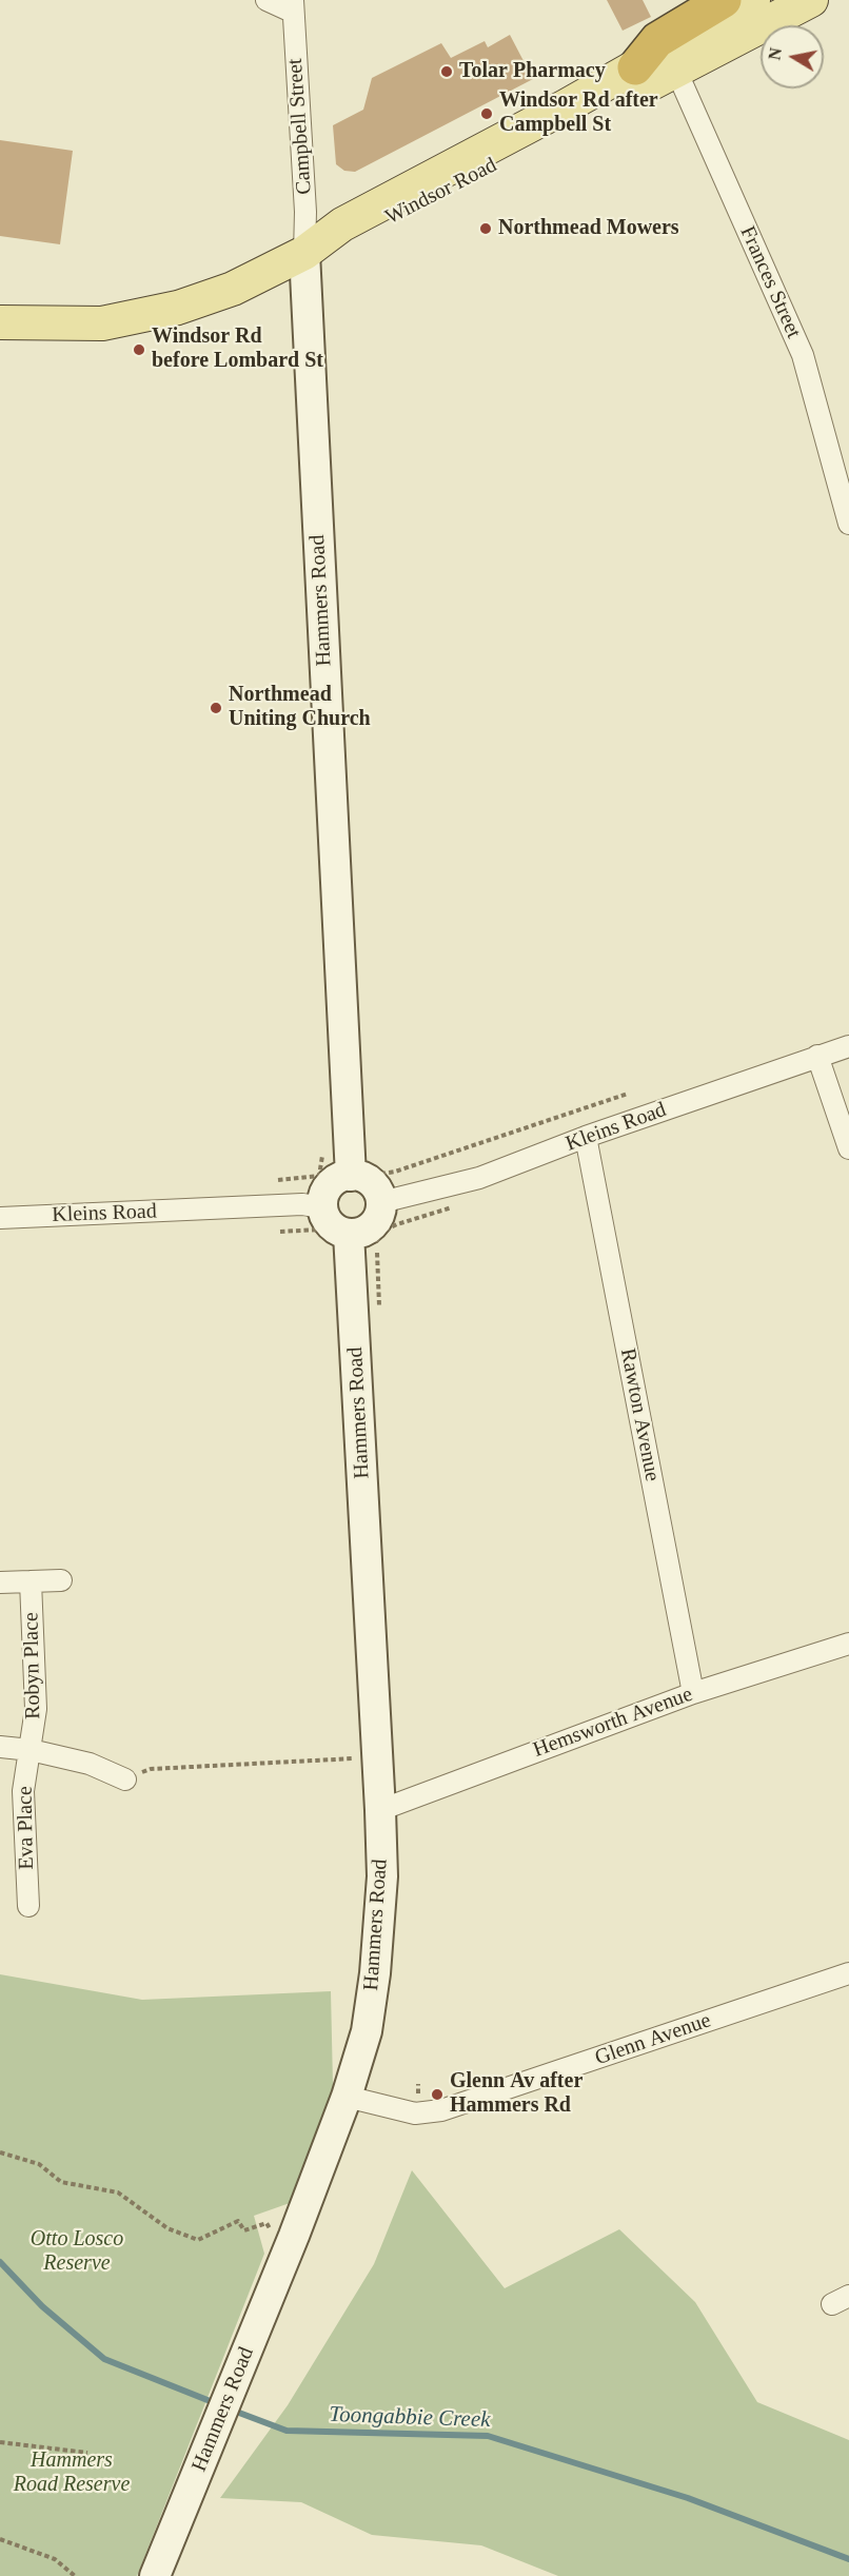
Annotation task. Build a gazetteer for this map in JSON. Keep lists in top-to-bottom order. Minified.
{"streets":{"main road":["Windsor Road"],"street":["Campbell Street","Frances Street","Hammers Road","Kleins Road","Rawton Avenue","Robyn Place","Hemsworth Avenue","Eva Place","Glenn Avenue"]},"crossings":[["Campbell Street","Windsor Road"],["Campbell Street","Hammers Road"],["Windsor Road","Frances Street"],["Windsor Road","Hammers Road"],["Hammers Road","Kleins Road"],["Hammers Road","Hemsworth Avenue"],["Hammers Road","Glenn Avenue"],["Kleins Road","Rawton Avenue"],["Rawton Avenue","Hemsworth Avenue"],["Robyn Place","Eva Place"]],"water":["Toongabbie Creek"],"parks":["Otto Losco Reserve","Hammers Road Reserve"],"places":["Tolar Pharmacy","Windsor Rd after Campbell St","Northmead Mowers","Windsor Rd before Lombard St","Northmead Uniting Church","Glenn Av after Hammers Rd"],"north":"left"}
